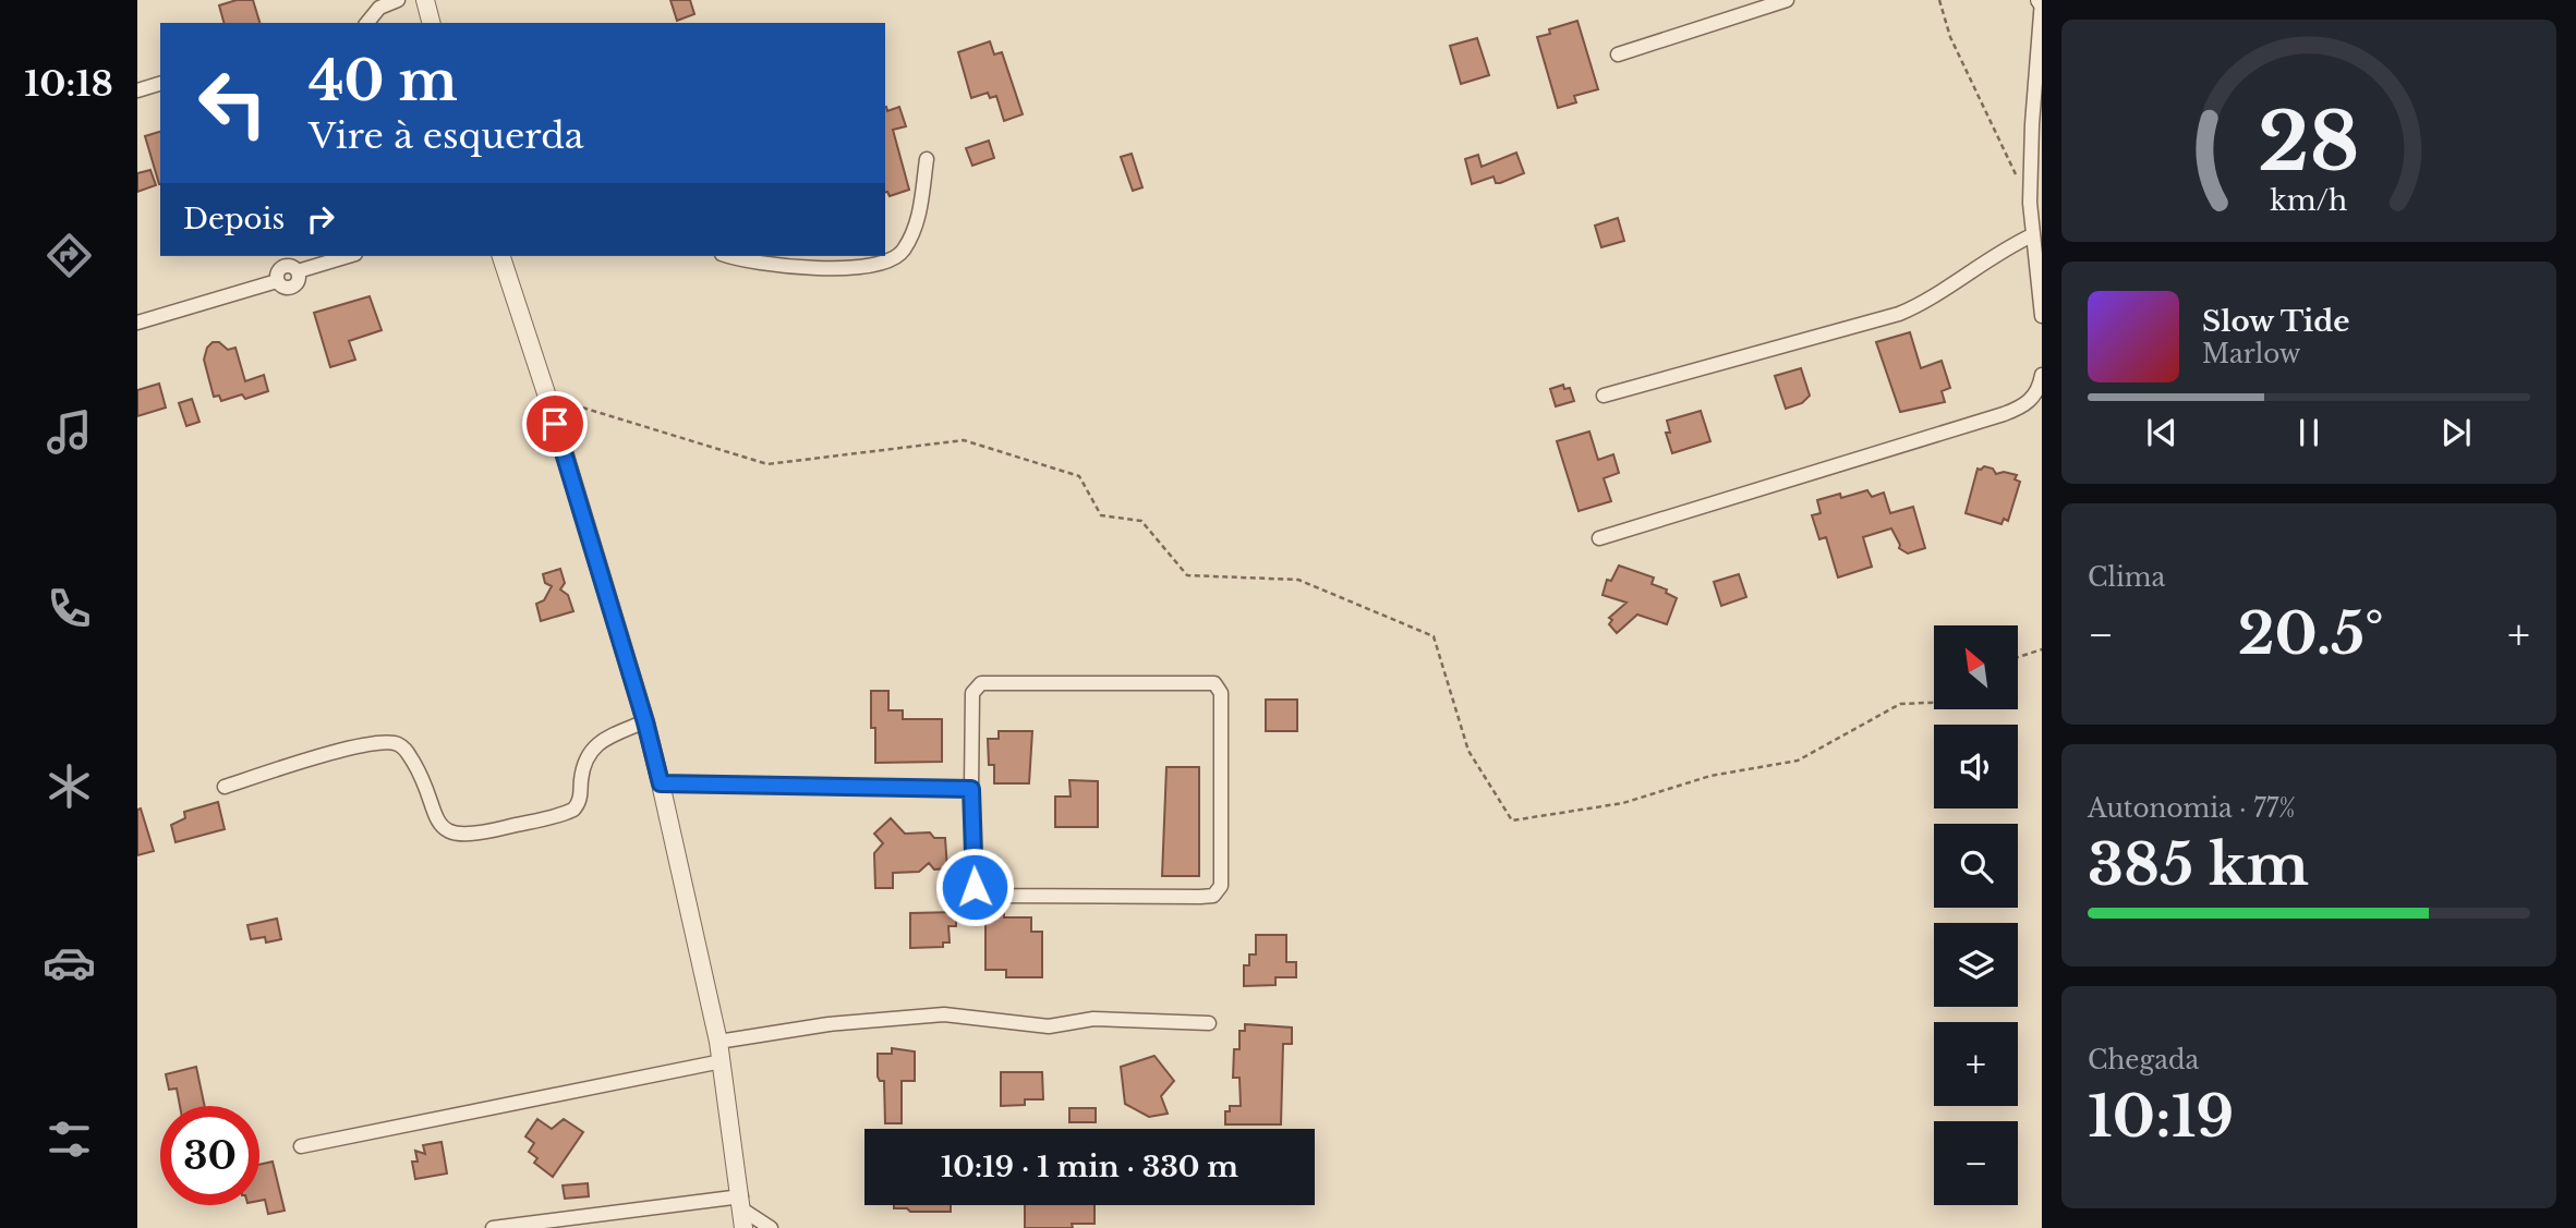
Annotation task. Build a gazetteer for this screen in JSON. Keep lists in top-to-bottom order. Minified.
{"north":"top left","page":{"tabs":"10:18","turn":["40 m","Vire à esquerda"],"then":"Depois","song":["Slow Tide","Marlow"],"tile":["Clima",["Autonomia · 77%","385 km"],["Chegada","10:19"]],"heat":["−","20.5°","+"],"map_buttons":["+","−"],"limit":"30","trip":"10:19 · 1 min · 330 m","gauge":["28","km/h"]}}
